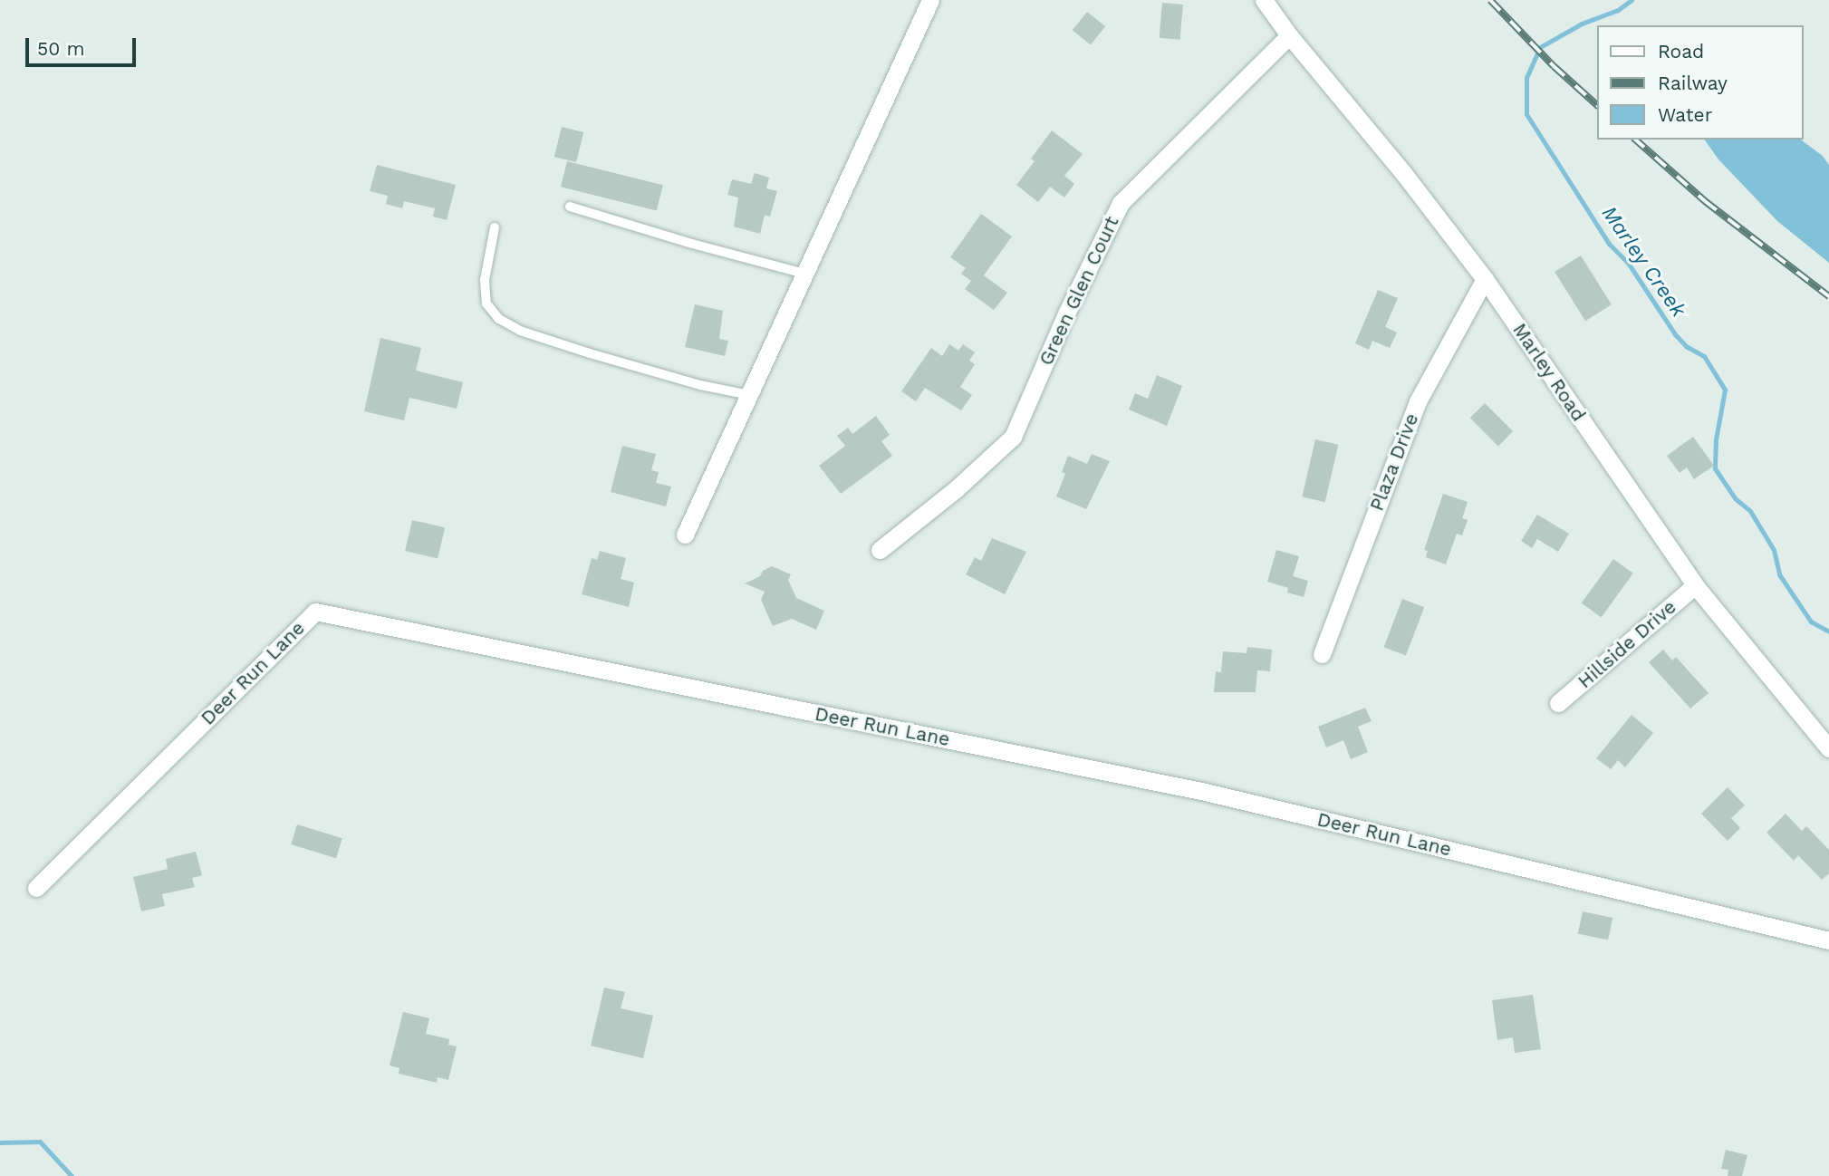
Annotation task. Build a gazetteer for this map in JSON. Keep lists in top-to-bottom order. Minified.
{"streets":{"street":["Green Glen Court","Marley Road","Plaza Drive","Hillside Drive","Deer Run Lane"]},"crossings":[["Green Glen Court","Marley Road"],["Marley Road","Plaza Drive"],["Marley Road","Hillside Drive"]],"water":["Marley Creek"],"legend":["Road","Railway","Water"],"scale_bar":"50 m"}
